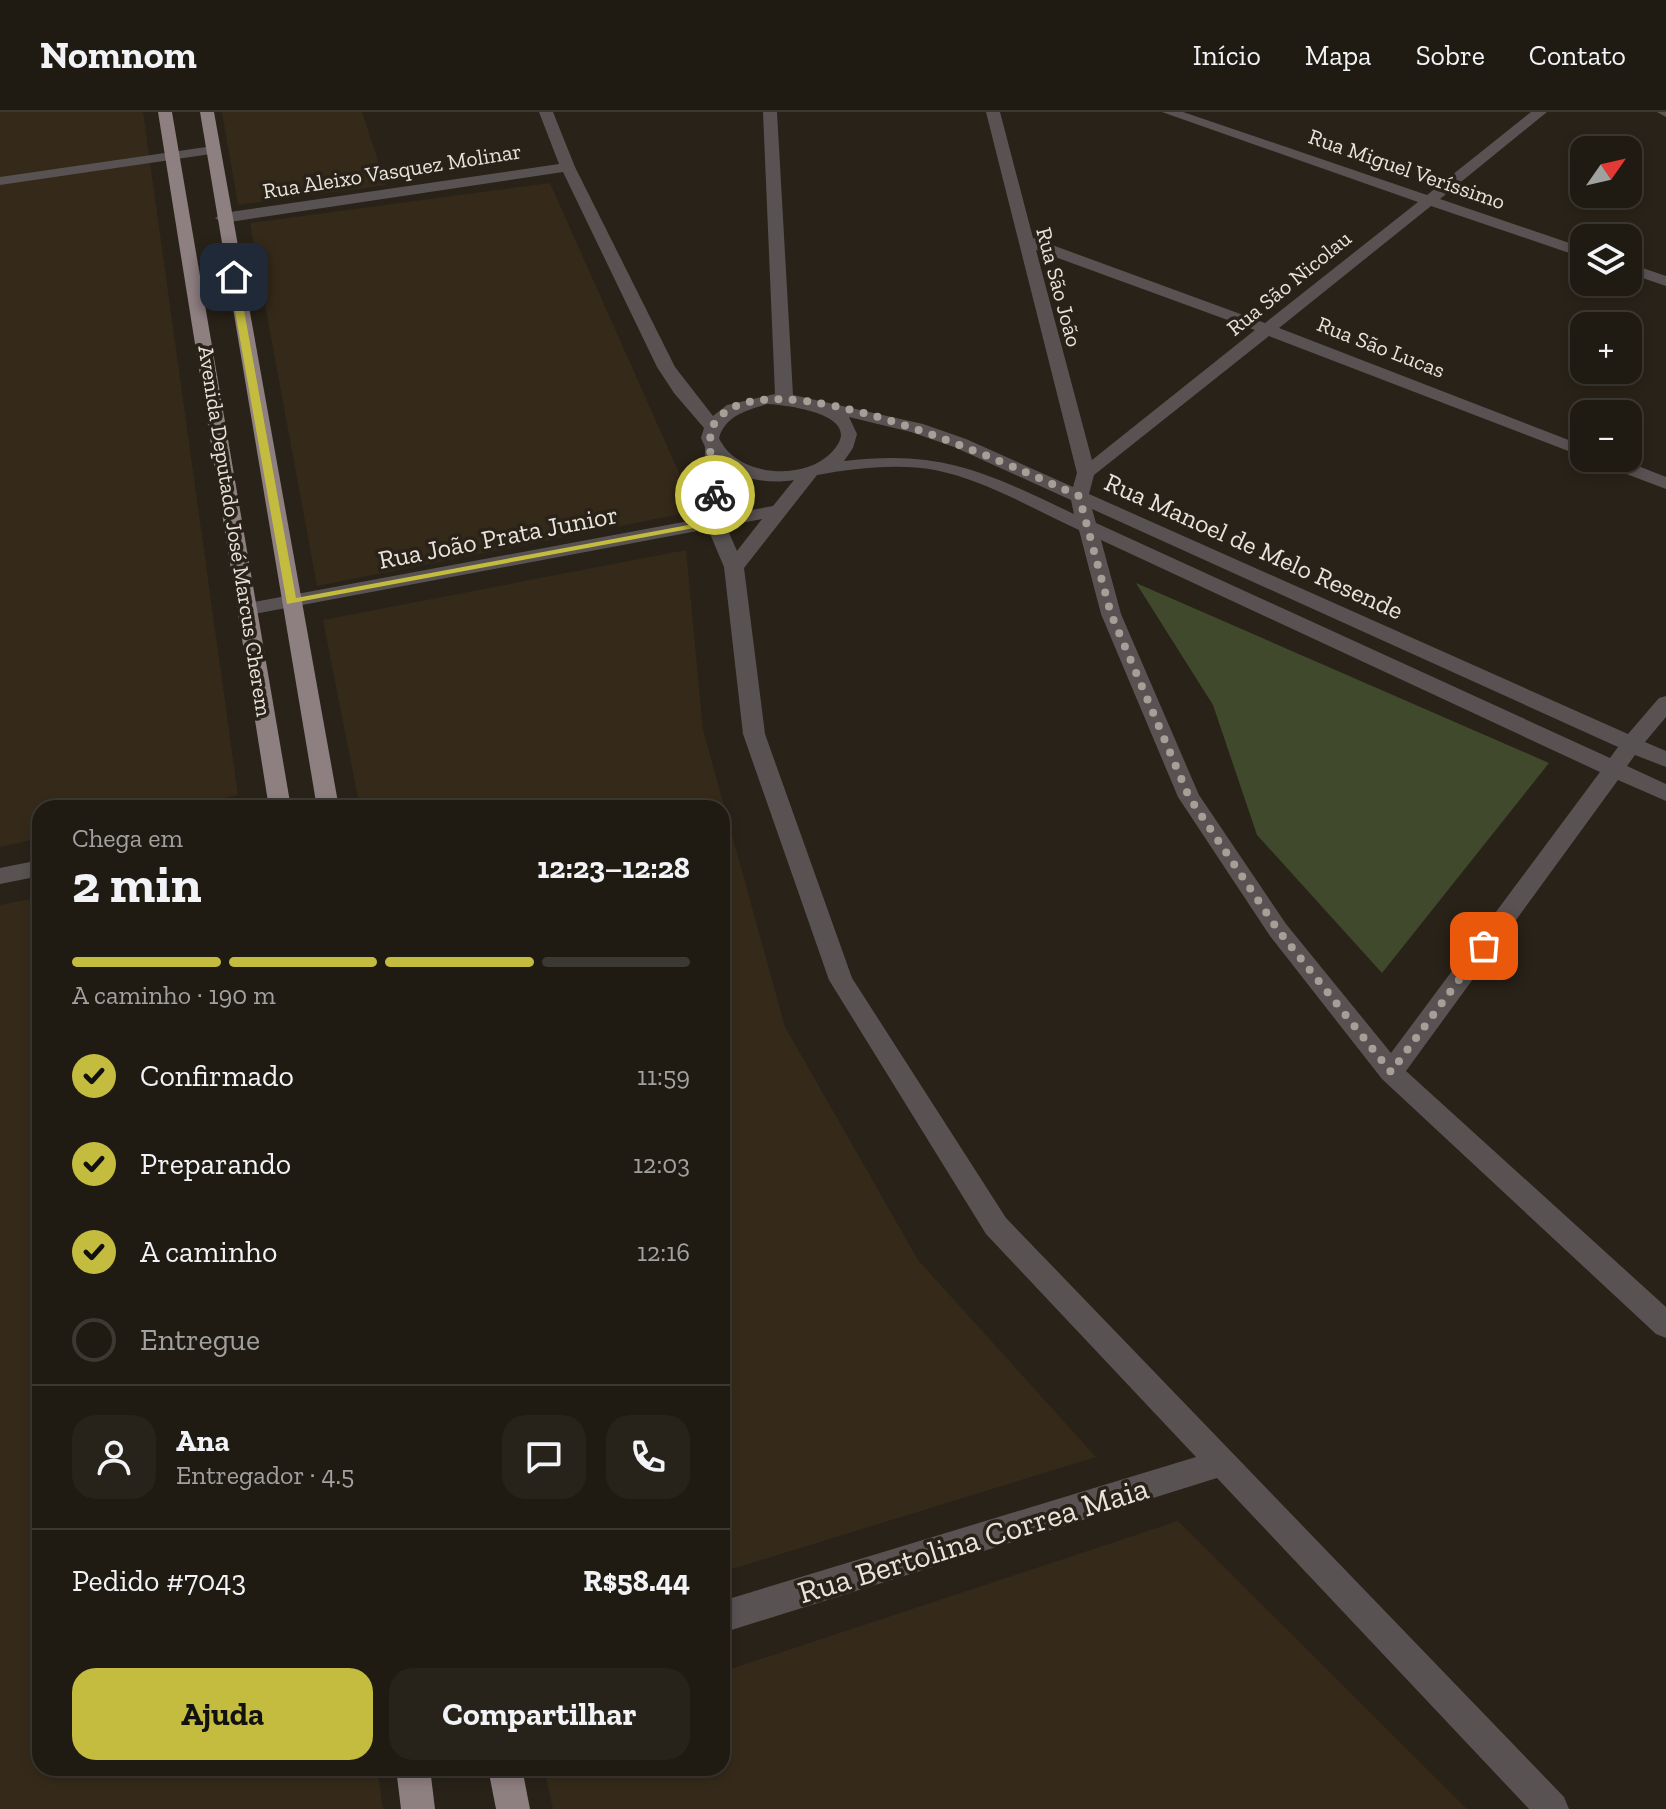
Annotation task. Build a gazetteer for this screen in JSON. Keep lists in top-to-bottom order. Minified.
{"streets":{"main road":["Avenida Deputado José Marcus Cherem"],"street":["Rua Miguel Veríssimo","Rua Aleixo Vasquez Molinar","Rua São Nicolau","Rua São João","Rua São Lucas","Rua João Prata Junior","Rua Manoel de Melo Resende","Rua Bertolina Correa Maia"]},"crossings":[["Rua Miguel Veríssimo","Rua São Nicolau"],["Rua Aleixo Vasquez Molinar","Avenida Deputado José Marcus Cherem"],["Rua São Nicolau","Rua São João"],["Rua São Nicolau","Rua São Lucas"],["Rua São João","Rua São Lucas"],["Avenida Deputado José Marcus Cherem","Rua João Prata Junior"]],"north":"top right","page":{"header":"Nomnom","nav":["Início","Mapa","Sobre","Contato"],"map_buttons":["+","−"],"heading":["2 min","Chega em","12:23–12:28"],"panel":["Ana","Entregador · 4.5","Pedido #7043","R$58.44"],"bar":"A caminho · 190 m","list":[["Confirmado","11:59"],["Preparando","12:03"],["A caminho","12:16"],"Entregue"],"buttons":["Ajuda","Compartilhar"]}}
